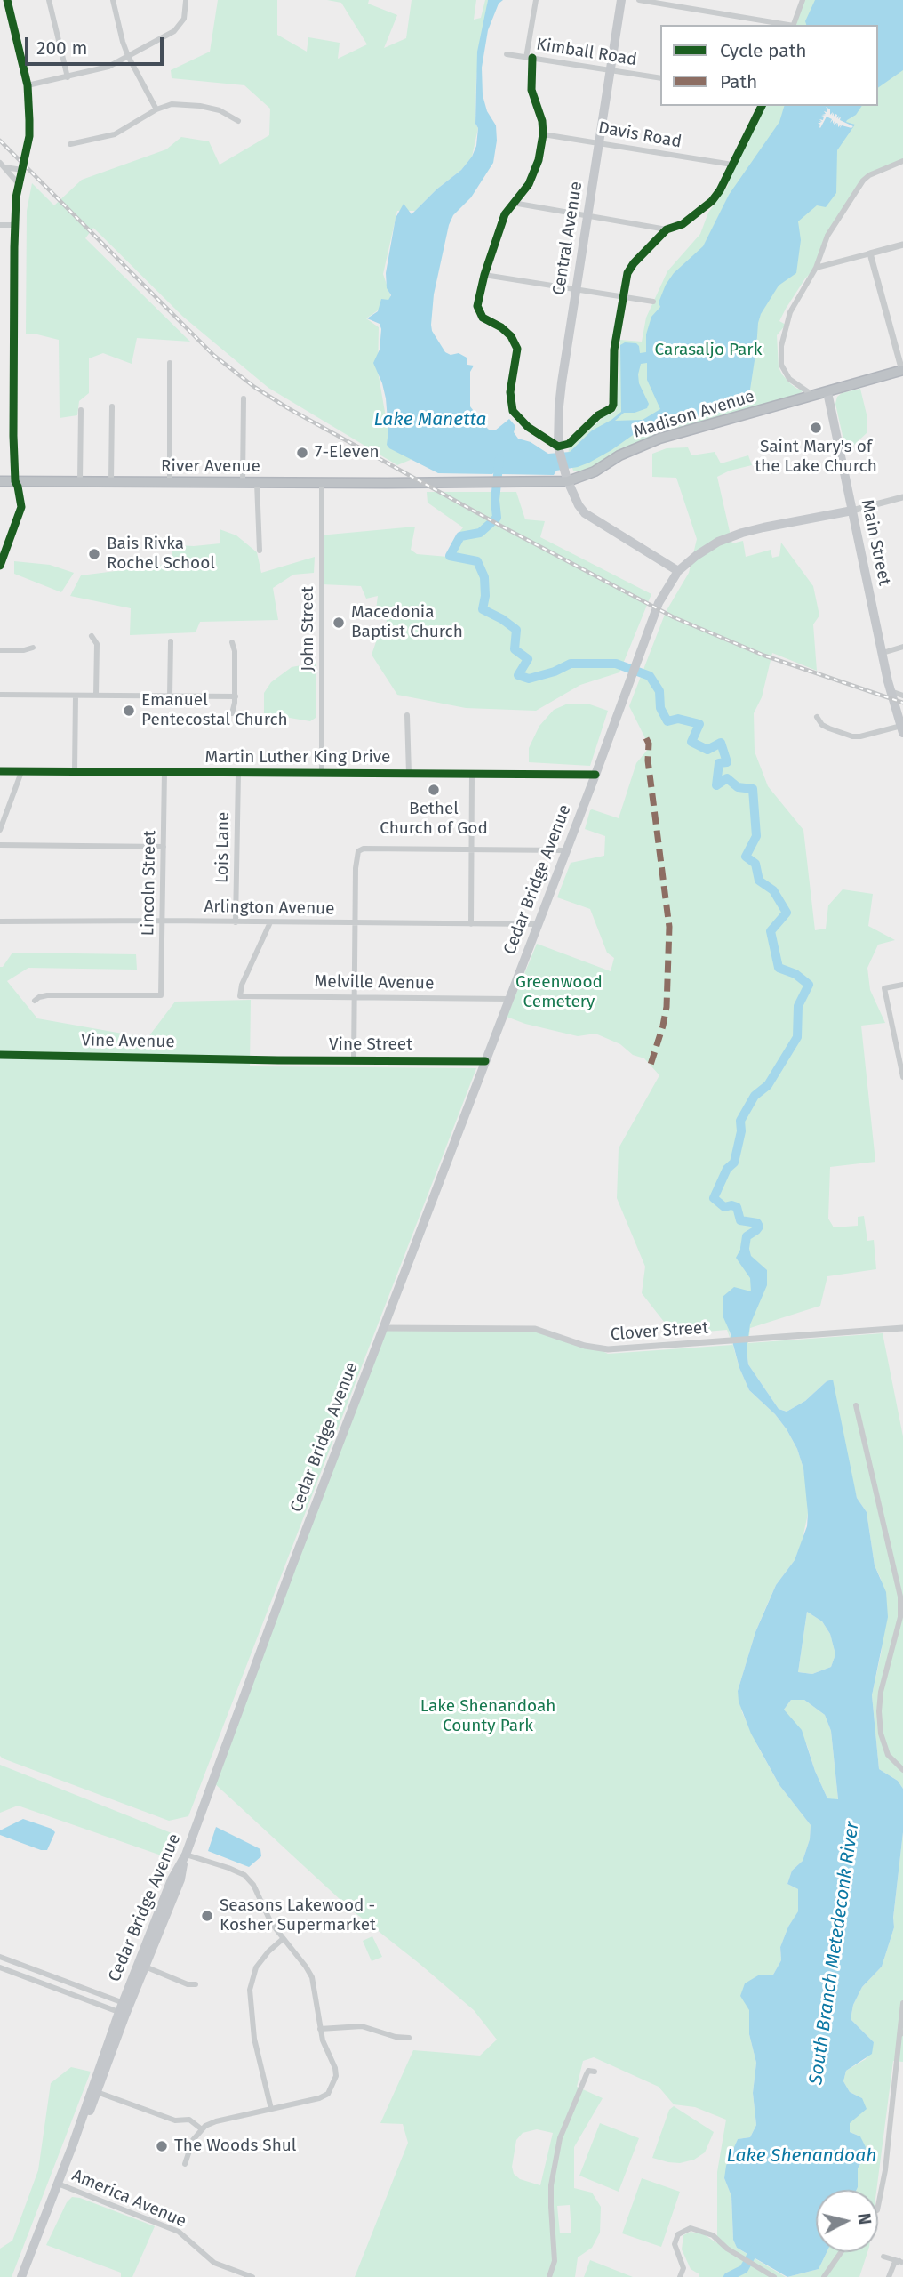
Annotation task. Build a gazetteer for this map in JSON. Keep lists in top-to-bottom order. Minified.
{"streets":{"highway":["Madison Avenue","River Avenue"],"main road":["Central Avenue","Main Street","Cedar Bridge Avenue"],"street":["Kimball Road","Davis Road","John Street","Martin Luther King Drive","Lois Lane","Lincoln Street","Arlington Avenue","Melville Avenue","Vine Avenue","Vine Street","Clover Street","America Avenue"]},"crossings":[["Kimball Road","Central Avenue"],["Davis Road","Central Avenue"],["Central Avenue","Madison Avenue"],["Central Avenue","Cedar Bridge Avenue"],["Madison Avenue","River Avenue"],["Madison Avenue","Main Street"],["River Avenue","John Street"],["Main Street","Cedar Bridge Avenue"],["John Street","Martin Luther King Drive"],["Martin Luther King Drive","Lois Lane"],["Martin Luther King Drive","Cedar Bridge Avenue"],["Martin Luther King Drive","Lincoln Street"],["Lois Lane","Arlington Avenue"],["Cedar Bridge Avenue","Arlington Avenue"],["Cedar Bridge Avenue","Melville Avenue"],["Cedar Bridge Avenue","Vine Street"],["Cedar Bridge Avenue","Clover Street"],["Lincoln Street","Arlington Avenue"],["Arlington Avenue","Melville Avenue"],["Vine Avenue","Vine Street"]],"water":["Lake Manetta","South Branch Metedeconk River","Lake Shenandoah"],"parks":["Carasaljo Park","Greenwood Cemetery","Lake Shenandoah County Park"],"places":["Saint Mary's of the Lake Church","7-Eleven","Bais Rivka Rochel School","Macedonia Baptist Church","Emanuel Pentecostal Church","Bethel Church of God","Seasons Lakewood - Kosher Supermarket","The Woods Shul"],"legend":["Cycle path","Path"],"scale_bar":"200 m","north":"right"}
